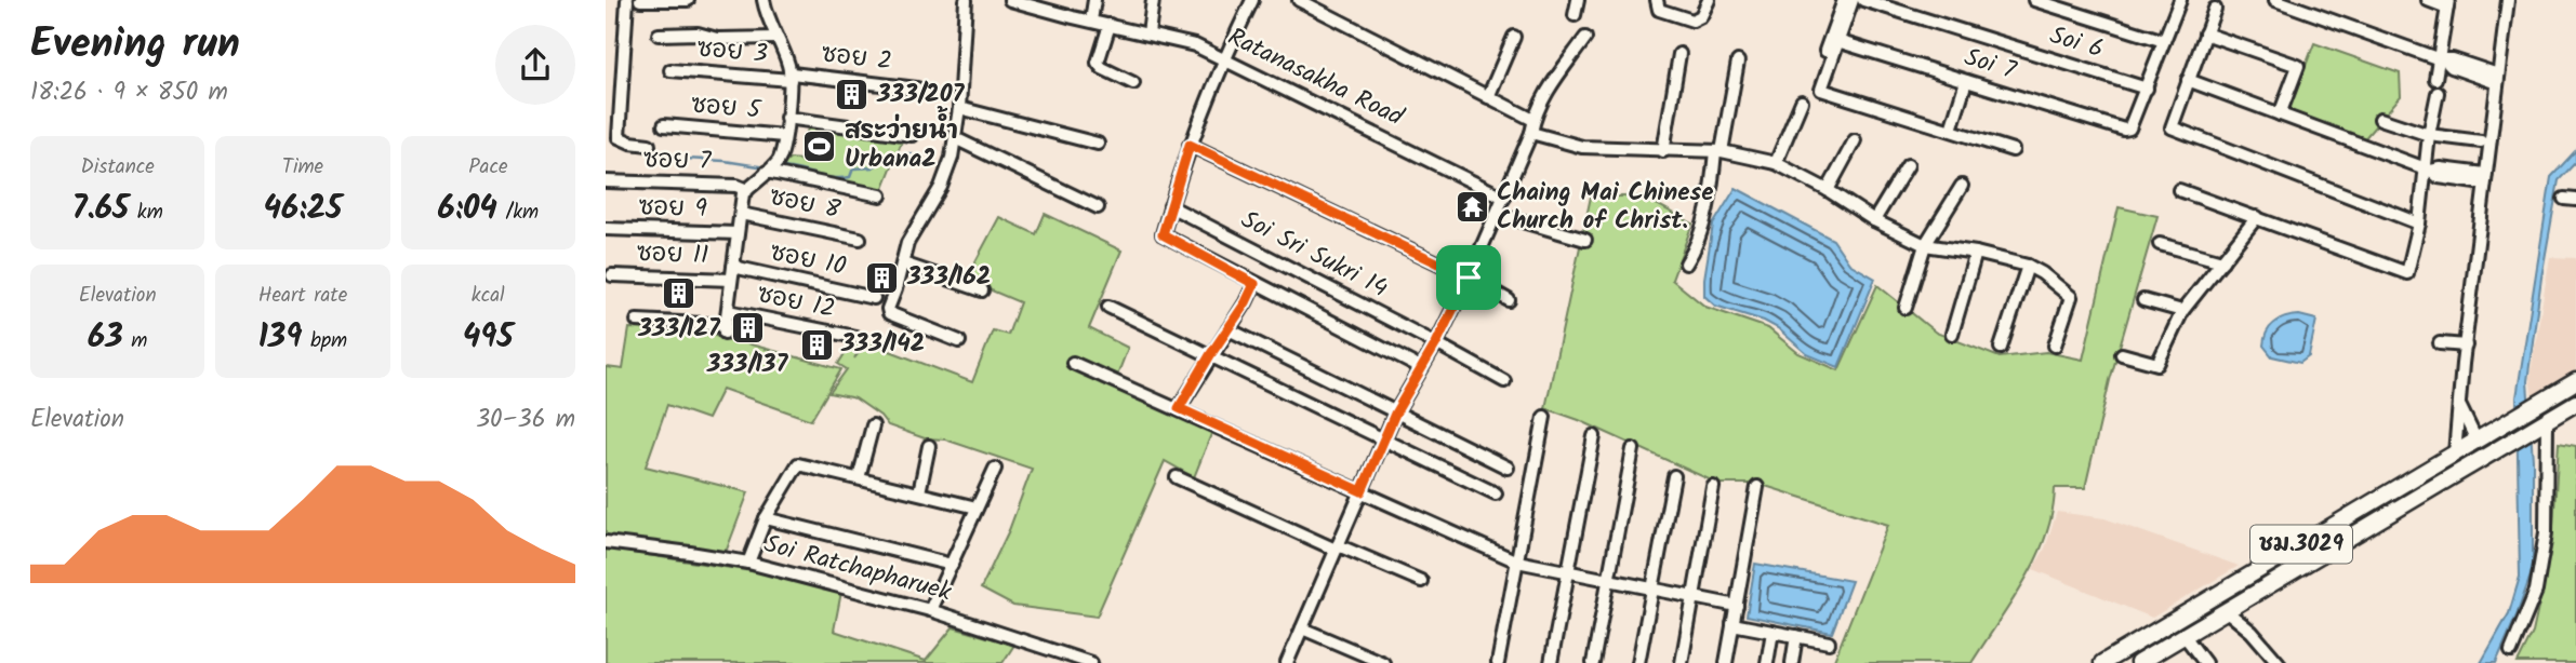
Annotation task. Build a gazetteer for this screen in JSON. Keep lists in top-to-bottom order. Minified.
{"streets":{"main road":["ชม.3029"],"street":["Soi 6","ซอย 3","ซอย 2","Soi 7","Ratanasakha Road","ซอย 5","ซอย 7","ซอย 8","ซอย 9","ซอย 11","Soi Sri Sukri 14","ซอย 10","ซอย 12","Soi Ratchapharuek"]},"crossings":[["Soi 6","Soi 7"],["ซอย 3","ซอย 2"],["ซอย 11","ซอย 10"]],"places":{"building":["333/207","333/162","333/127","333/137","333/142"],"sports":["สระว่ายน้ำ Urbana2"],"temple":["Chaing Mai Chinese Church of Christ."]},"page":{"heading":["Evening run","18:26 · 9 × 850 m"],"stats":[["Distance","7.65 km"],["Time","46:25"],["Pace","6:04 /km"],["Elevation","63 m"],["Heart rate","139 bpm"],["kcal","495"]],"chart":["Elevation","30–36 m"]}}
